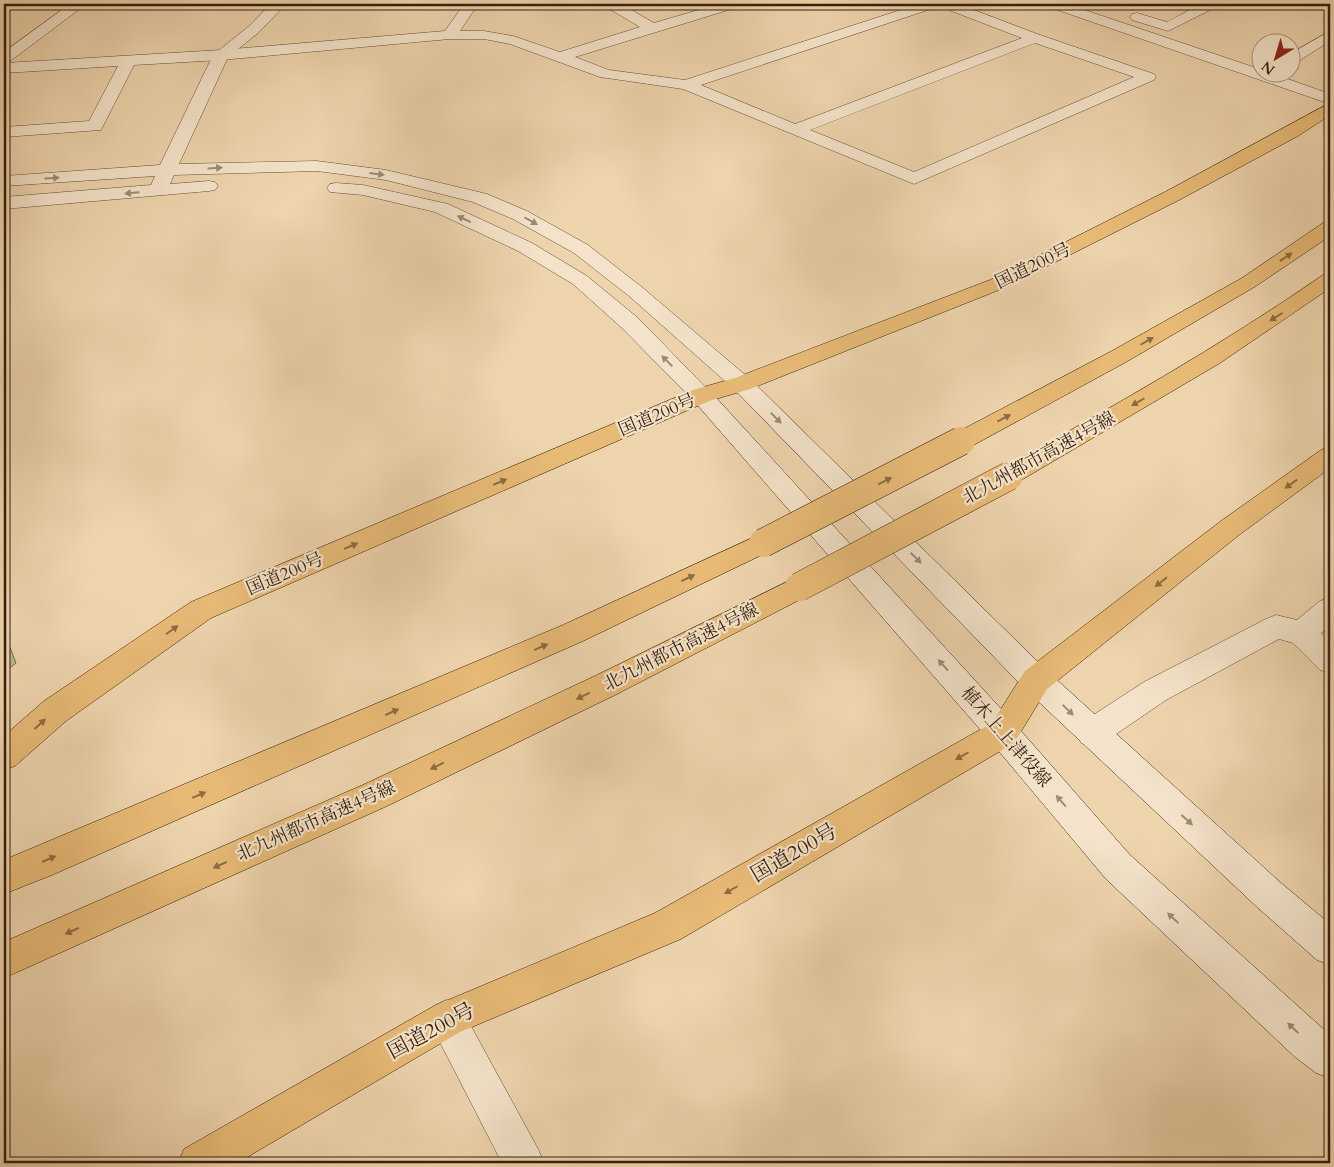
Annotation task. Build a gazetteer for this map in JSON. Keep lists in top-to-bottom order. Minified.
{"streets":{"highway":["国道200号","北九州都市高速4号線"],"street":["植木上上津役線"]},"crossings":[["国道200号","植木上上津役線"]],"north":"bottom left"}
